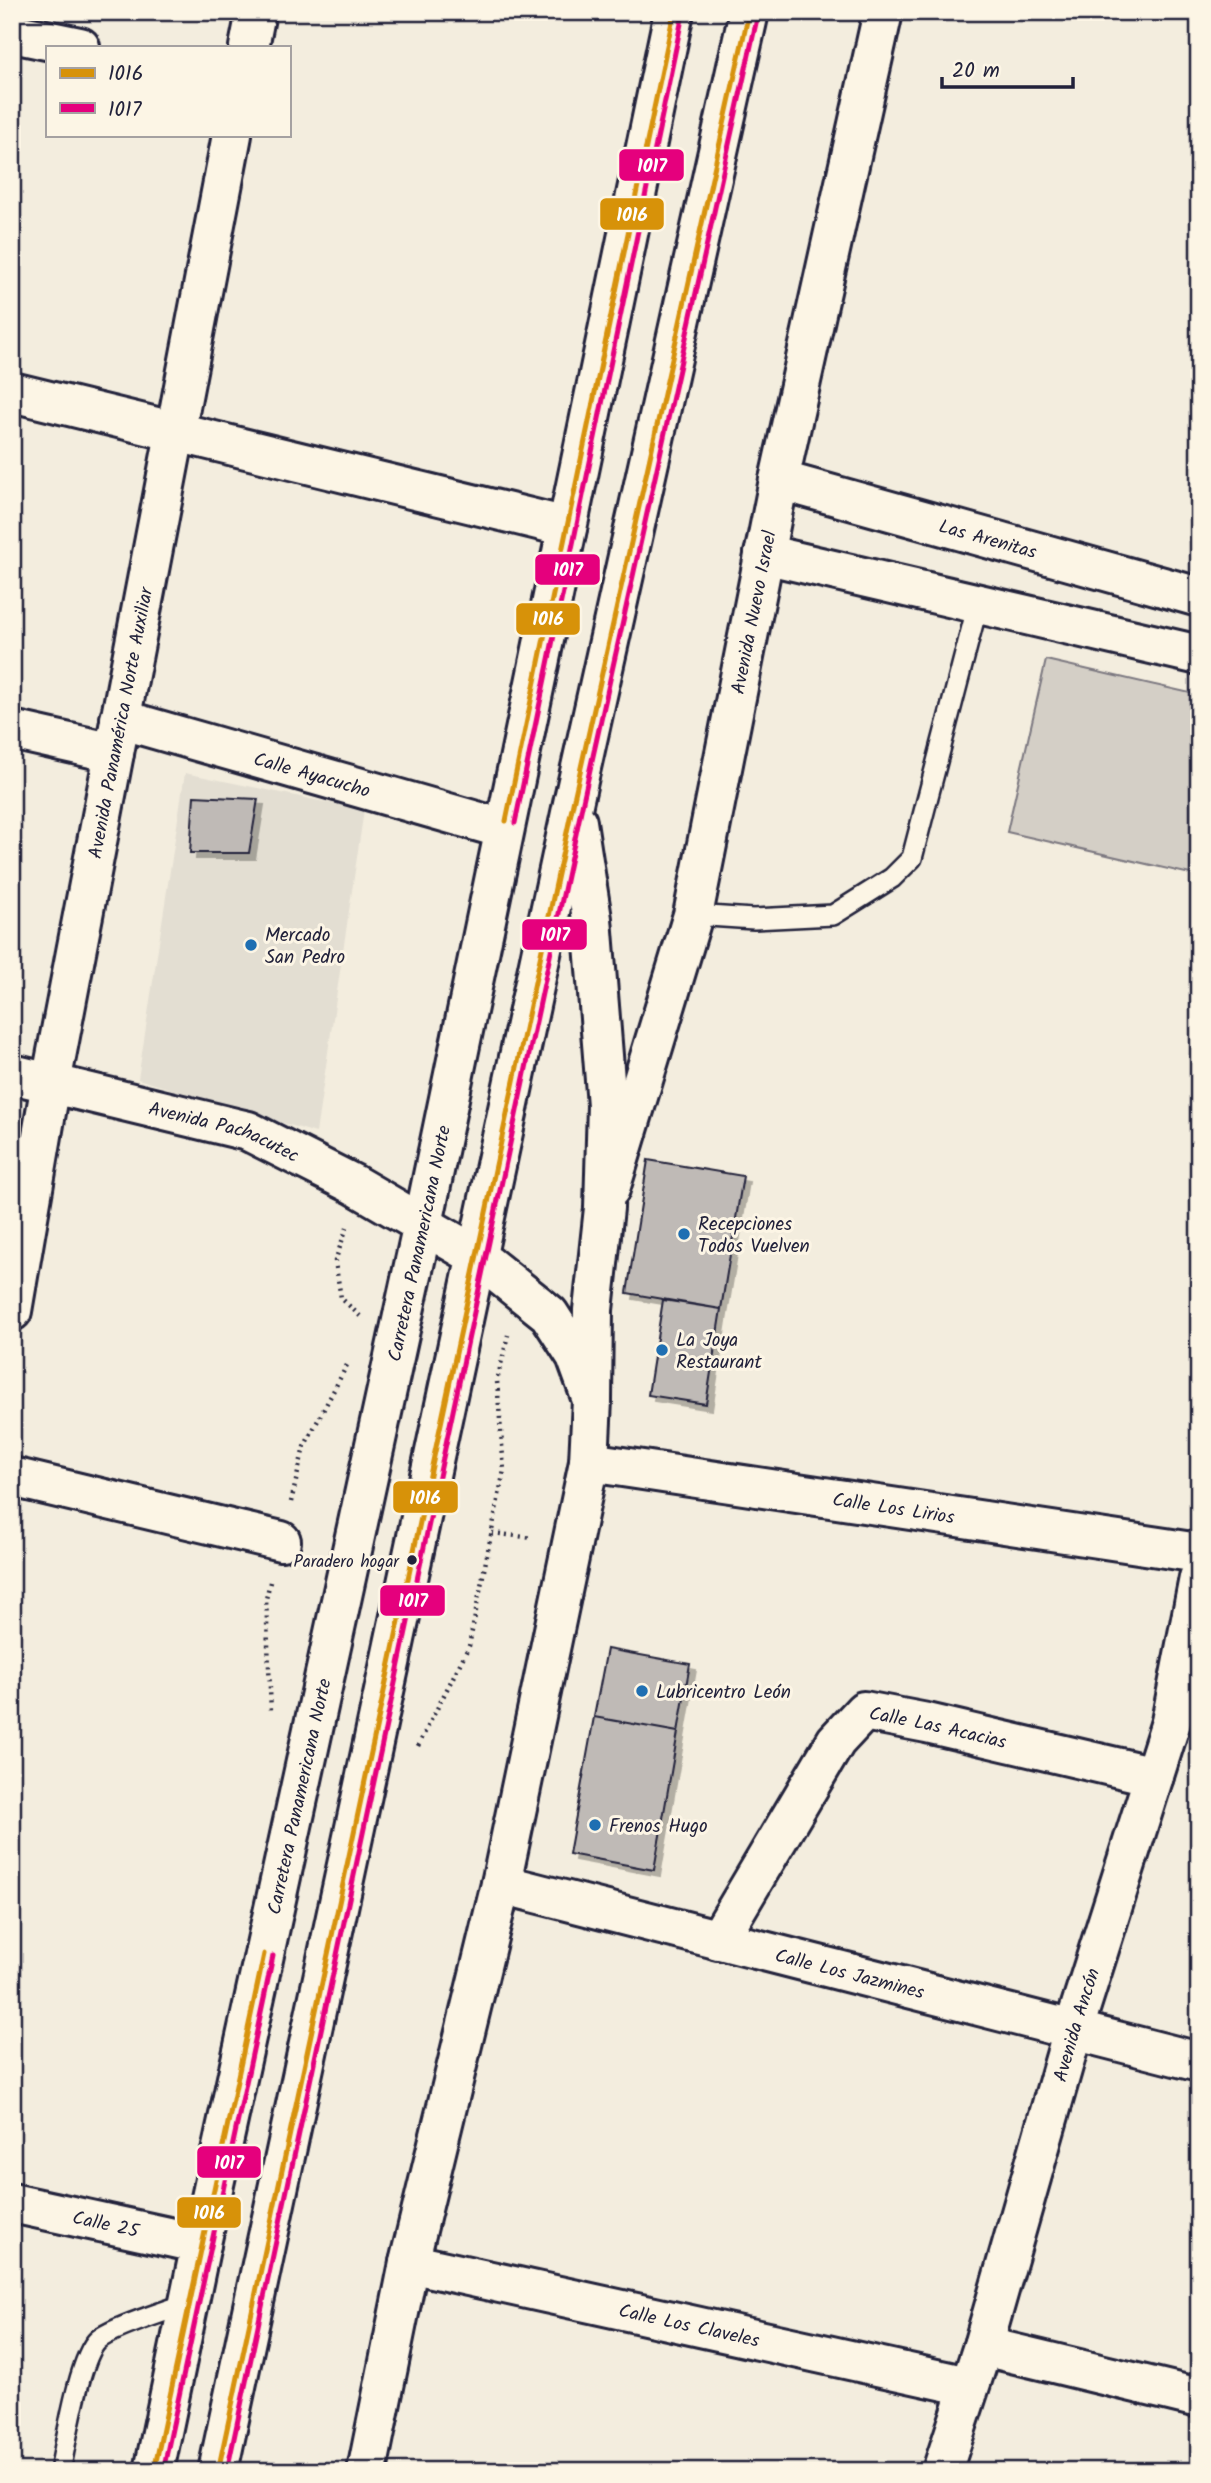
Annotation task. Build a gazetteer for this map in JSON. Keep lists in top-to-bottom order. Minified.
{"streets":{"main road":["Las Arenitas","Avenida Nuevo Israel","Avenida Panamérica Norte Auxiliar","Calle Ayacucho","Avenida Pachacutec","Carretera Panamericana Norte","Calle Los Lirios","Calle Las Acacias","Calle Los Jazmines","Avenida Ancón","Calle 25","Calle Los Claveles"]},"crossings":[["Las Arenitas","Avenida Nuevo Israel"],["Avenida Panamérica Norte Auxiliar","Calle Ayacucho"],["Avenida Panamérica Norte Auxiliar","Avenida Pachacutec"],["Calle Ayacucho","Carretera Panamericana Norte"],["Avenida Pachacutec","Carretera Panamericana Norte"],["Carretera Panamericana Norte","Calle 25"],["Calle Las Acacias","Calle Los Jazmines"],["Calle Las Acacias","Avenida Ancón"],["Calle Los Jazmines","Avenida Ancón"],["Avenida Ancón","Calle Los Claveles"]],"places":["Mercado San Pedro","Recepciones Todos Vuelven","La Joya Restaurant","Paradero hogar","Lubricentro León","Frenos Hugo"],"lines":["transit line 1016","transit line 1017"],"legend":["1016","1017"],"scale_bar":"20 m"}
